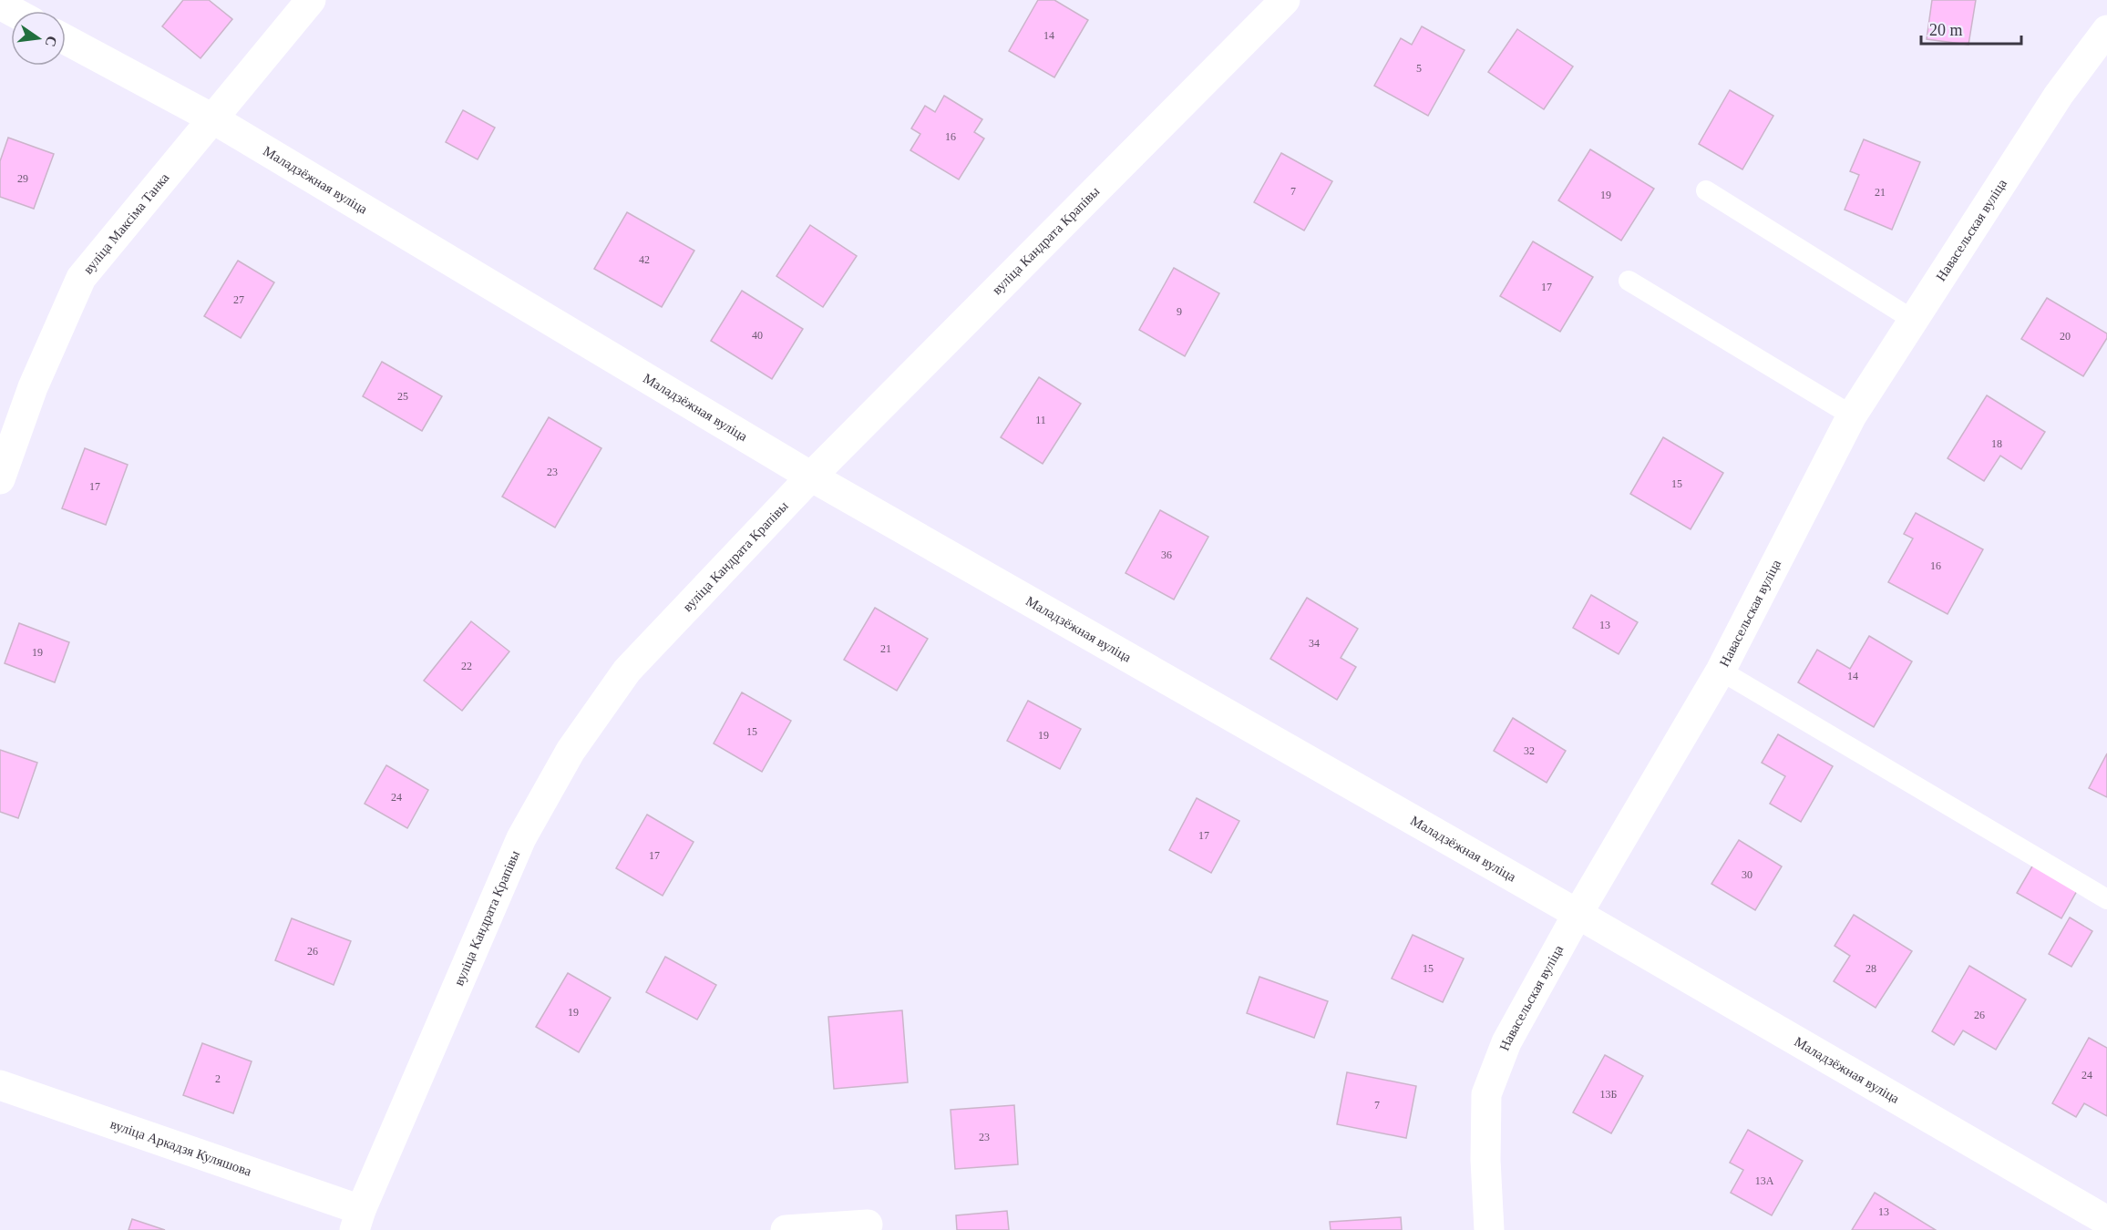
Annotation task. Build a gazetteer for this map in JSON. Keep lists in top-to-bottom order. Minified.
{"streets":{"street":["Маладзёжная вуліца","вуліца Максіма Танка","Навасельская вуліца","вуліца Кандрата Крапівы","вуліца Аркадзя Куляшова"]},"crossings":[["Маладзёжная вуліца","вуліца Максіма Танка"],["Маладзёжная вуліца","Навасельская вуліца"],["Маладзёжная вуліца","вуліца Кандрата Крапівы"],["вуліца Кандрата Крапівы","вуліца Аркадзя Куляшова"]],"house_numbers":["14","5","16","29","7","21","19","42","17","27","9","40","20","25","11","18","23","15","17","36","16","13","34","21","19","22","14","15","19","32","24","17","17","30","26","15","28","19","26","24","2","13Б","7","23","13А","13"],"scale_bar":"20 m","north":"right"}
